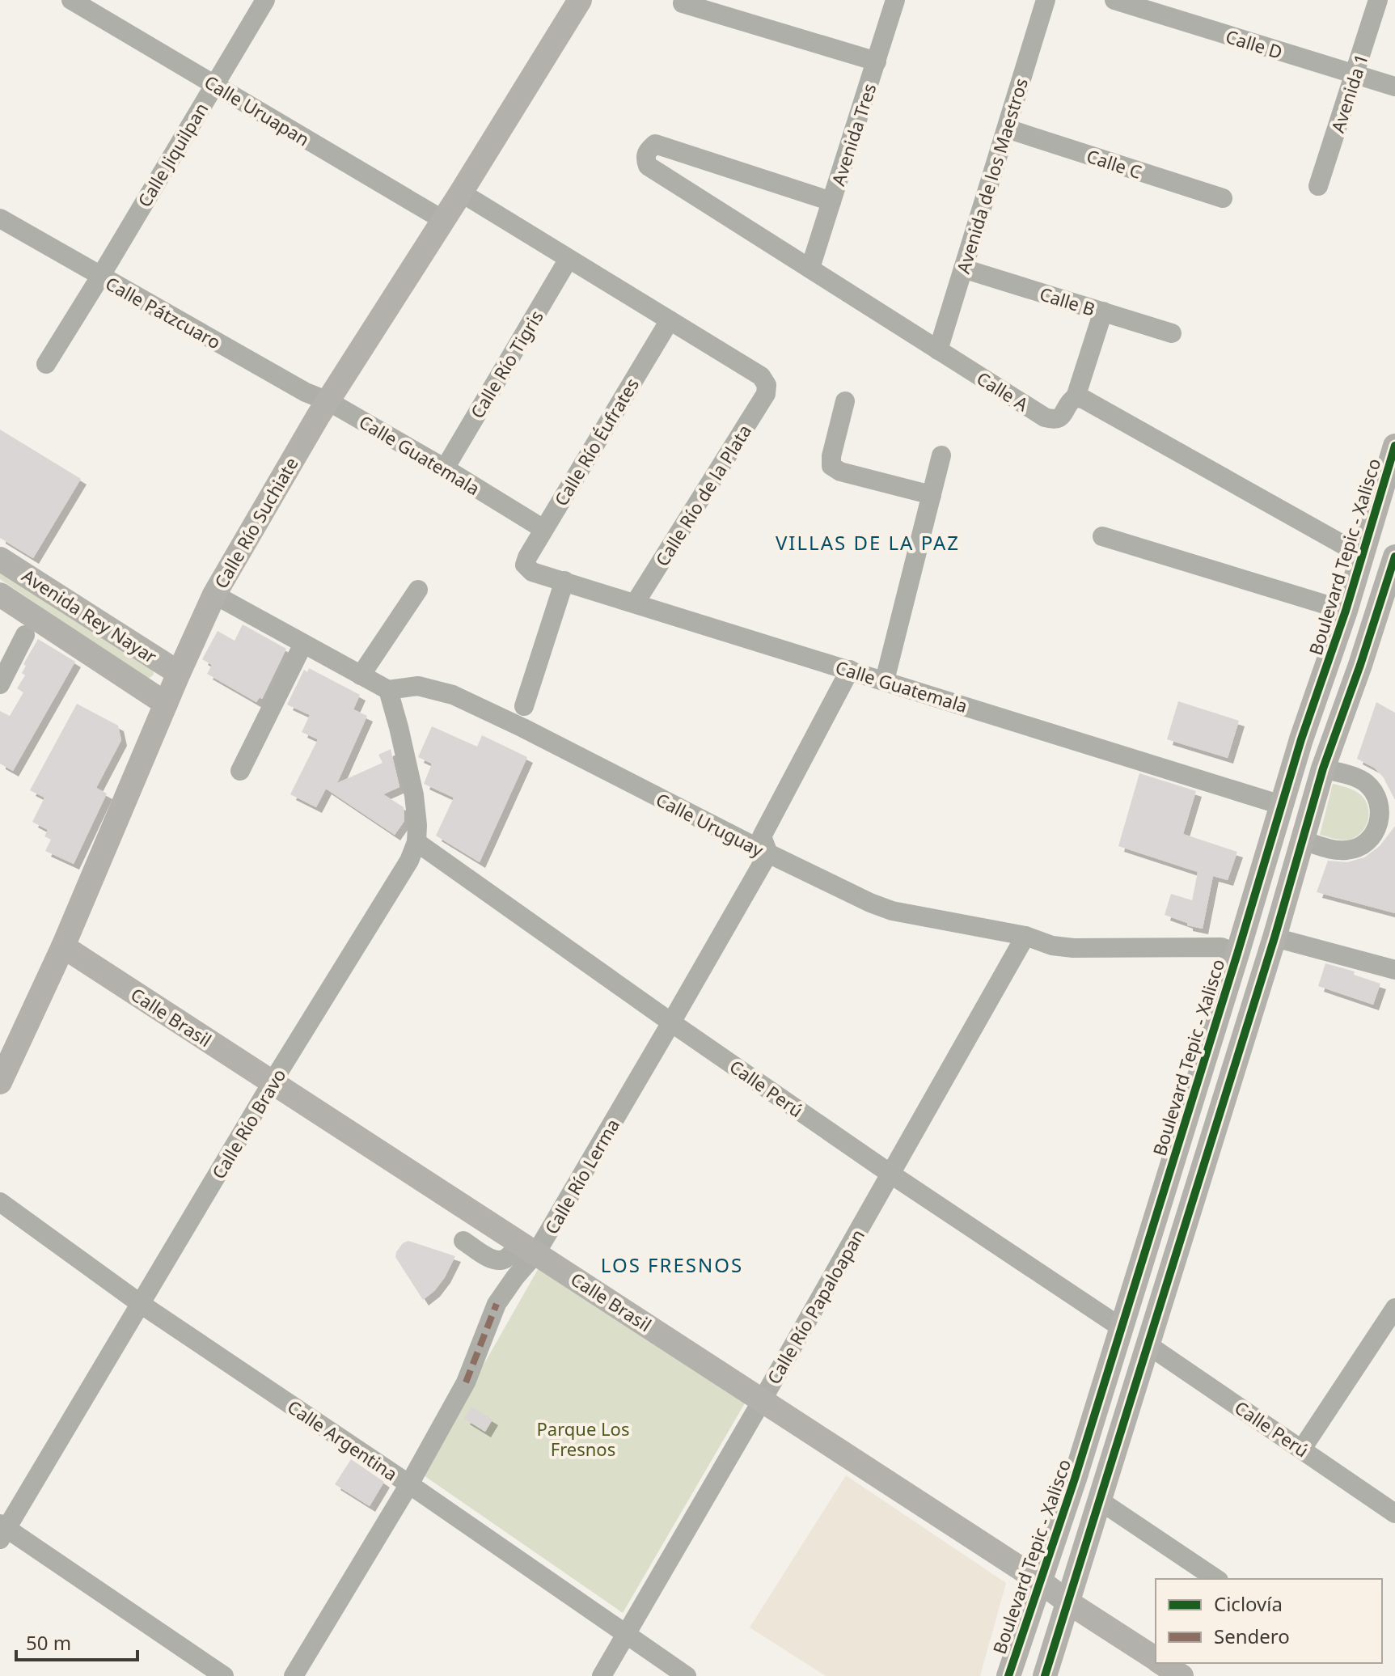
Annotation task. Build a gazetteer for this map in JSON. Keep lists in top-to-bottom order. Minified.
{"streets":{"main road":["Calle Río Suchiate","Boulevard Tepic - Xalisco","Avenida Rey Nayar","Calle Brasil"],"street":["Calle D","Avenida 1","Calle Uruapan","Avenida Tres","Calle Jiquilpan","Calle C","Avenida de los Maestros","Calle B","Calle Pátzcuaro","Calle Río Tigris","Calle A","Calle Río Éufrates","Calle Guatemala","Calle Río de la Plata","Calle Uruguay","Calle Perú","Calle Río Bravo","Calle Río Lerma","Calle Río Papaloapan","Calle Argentina"]},"crossings":[["Calle D","Avenida 1"],["Calle Uruapan","Calle Jiquilpan"],["Calle Uruapan","Calle Río Suchiate"],["Avenida Tres","Calle A"],["Calle Jiquilpan","Calle Pátzcuaro"],["Calle C","Avenida de los Maestros"],["Avenida de los Maestros","Calle B"],["Avenida de los Maestros","Calle A"],["Calle Pátzcuaro","Calle Guatemala"],["Calle Pátzcuaro","Calle Río Suchiate"],["Calle Río Tigris","Calle Guatemala"],["Calle Río Éufrates","Calle Guatemala"],["Calle Río Éufrates","Calle Río de la Plata"],["Calle Guatemala","Calle Río de la Plata"],["Calle Guatemala","Calle Río Suchiate"],["Calle Guatemala","Boulevard Tepic - Xalisco"],["Calle Guatemala","Calle Río Lerma"],["Calle Río Suchiate","Avenida Rey Nayar"],["Calle Río Suchiate","Calle Brasil"],["Boulevard Tepic - Xalisco","Calle Uruguay"],["Boulevard Tepic - Xalisco","Calle Brasil"],["Boulevard Tepic - Xalisco","Calle Perú"],["Calle Uruguay","Calle Río Bravo"],["Calle Uruguay","Calle Río Lerma"],["Calle Uruguay","Calle Río Papaloapan"],["Calle Brasil","Calle Río Bravo"],["Calle Brasil","Calle Río Lerma"],["Calle Brasil","Calle Río Papaloapan"],["Calle Perú","Calle Río Bravo"],["Calle Perú","Calle Río Lerma"],["Calle Perú","Calle Río Papaloapan"],["Calle Río Bravo","Calle Argentina"],["Calle Río Lerma","Calle Argentina"],["Calle Río Papaloapan","Calle Argentina"]],"districts":["VILLAS DE LA PAZ","LOS FRESNOS"],"parks":["Parque Los Fresnos"],"legend":["Ciclovía","Sendero"],"scale_bar":"50 m"}
